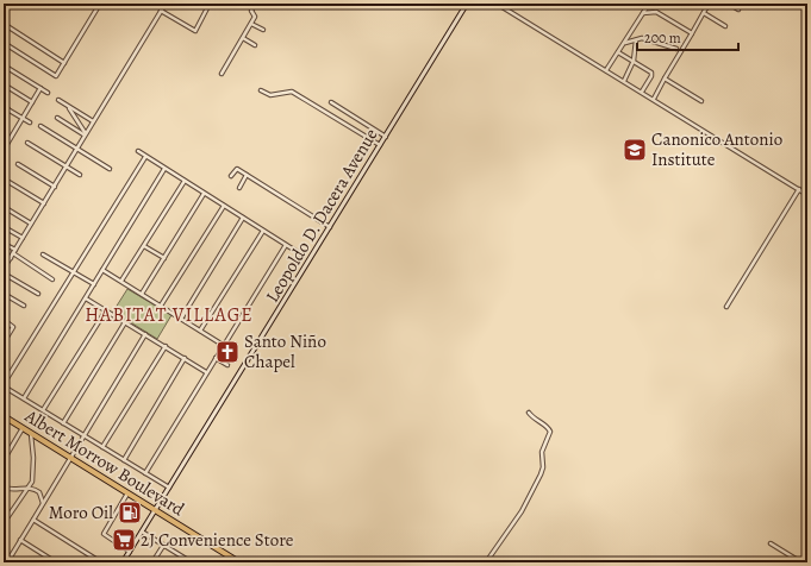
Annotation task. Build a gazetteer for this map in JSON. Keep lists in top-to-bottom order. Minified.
{"streets":{"highway":["Albert Morrow Boulevard"],"main road":["Leopoldo D. Dacera Avenue"]},"crossings":[["Leopoldo D. Dacera Avenue","Albert Morrow Boulevard"]],"districts":["HABITAT VILLAGE"],"places":{"school or university":["Canonico Antonio Institute"],"church":["Santo Niño Chapel"],"fuel station":["Moro Oil"],"supermarket":["2J Convenience Store"]},"scale_bar":"200 m"}
